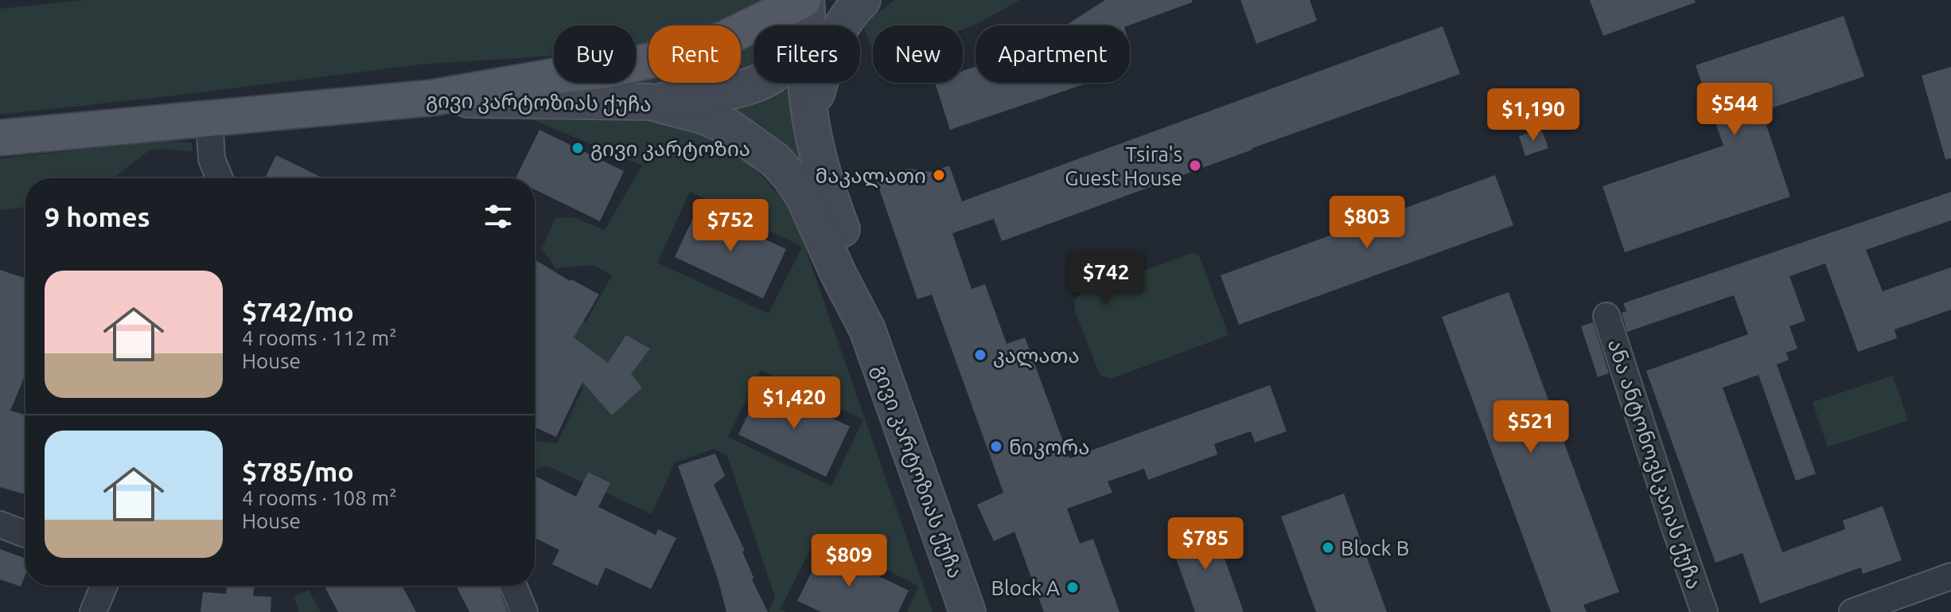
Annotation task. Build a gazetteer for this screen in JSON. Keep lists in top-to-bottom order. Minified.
{"streets":{"main road":["გივი კარტოზიას ქუჩა"],"street":["ანა ანტონოვსკაიას ქუჩა"]},"places":["გივი კარტოზია","Tsira's Guest House","მაკალათი","კალათა","ნიკორა","Block B","Block A"],"page":{"chip":["Buy","Rent","Filters","New","Apartment"],"price":["$544","$1,190","$803","$752","$742","$1,420","$521","$785","$809"],"heading":"9 homes","list":[{"name":"$742/mo","note":"4 rooms · 112 m² · House"},{"name":"$785/mo","note":"4 rooms · 108 m² · House"}]}}
